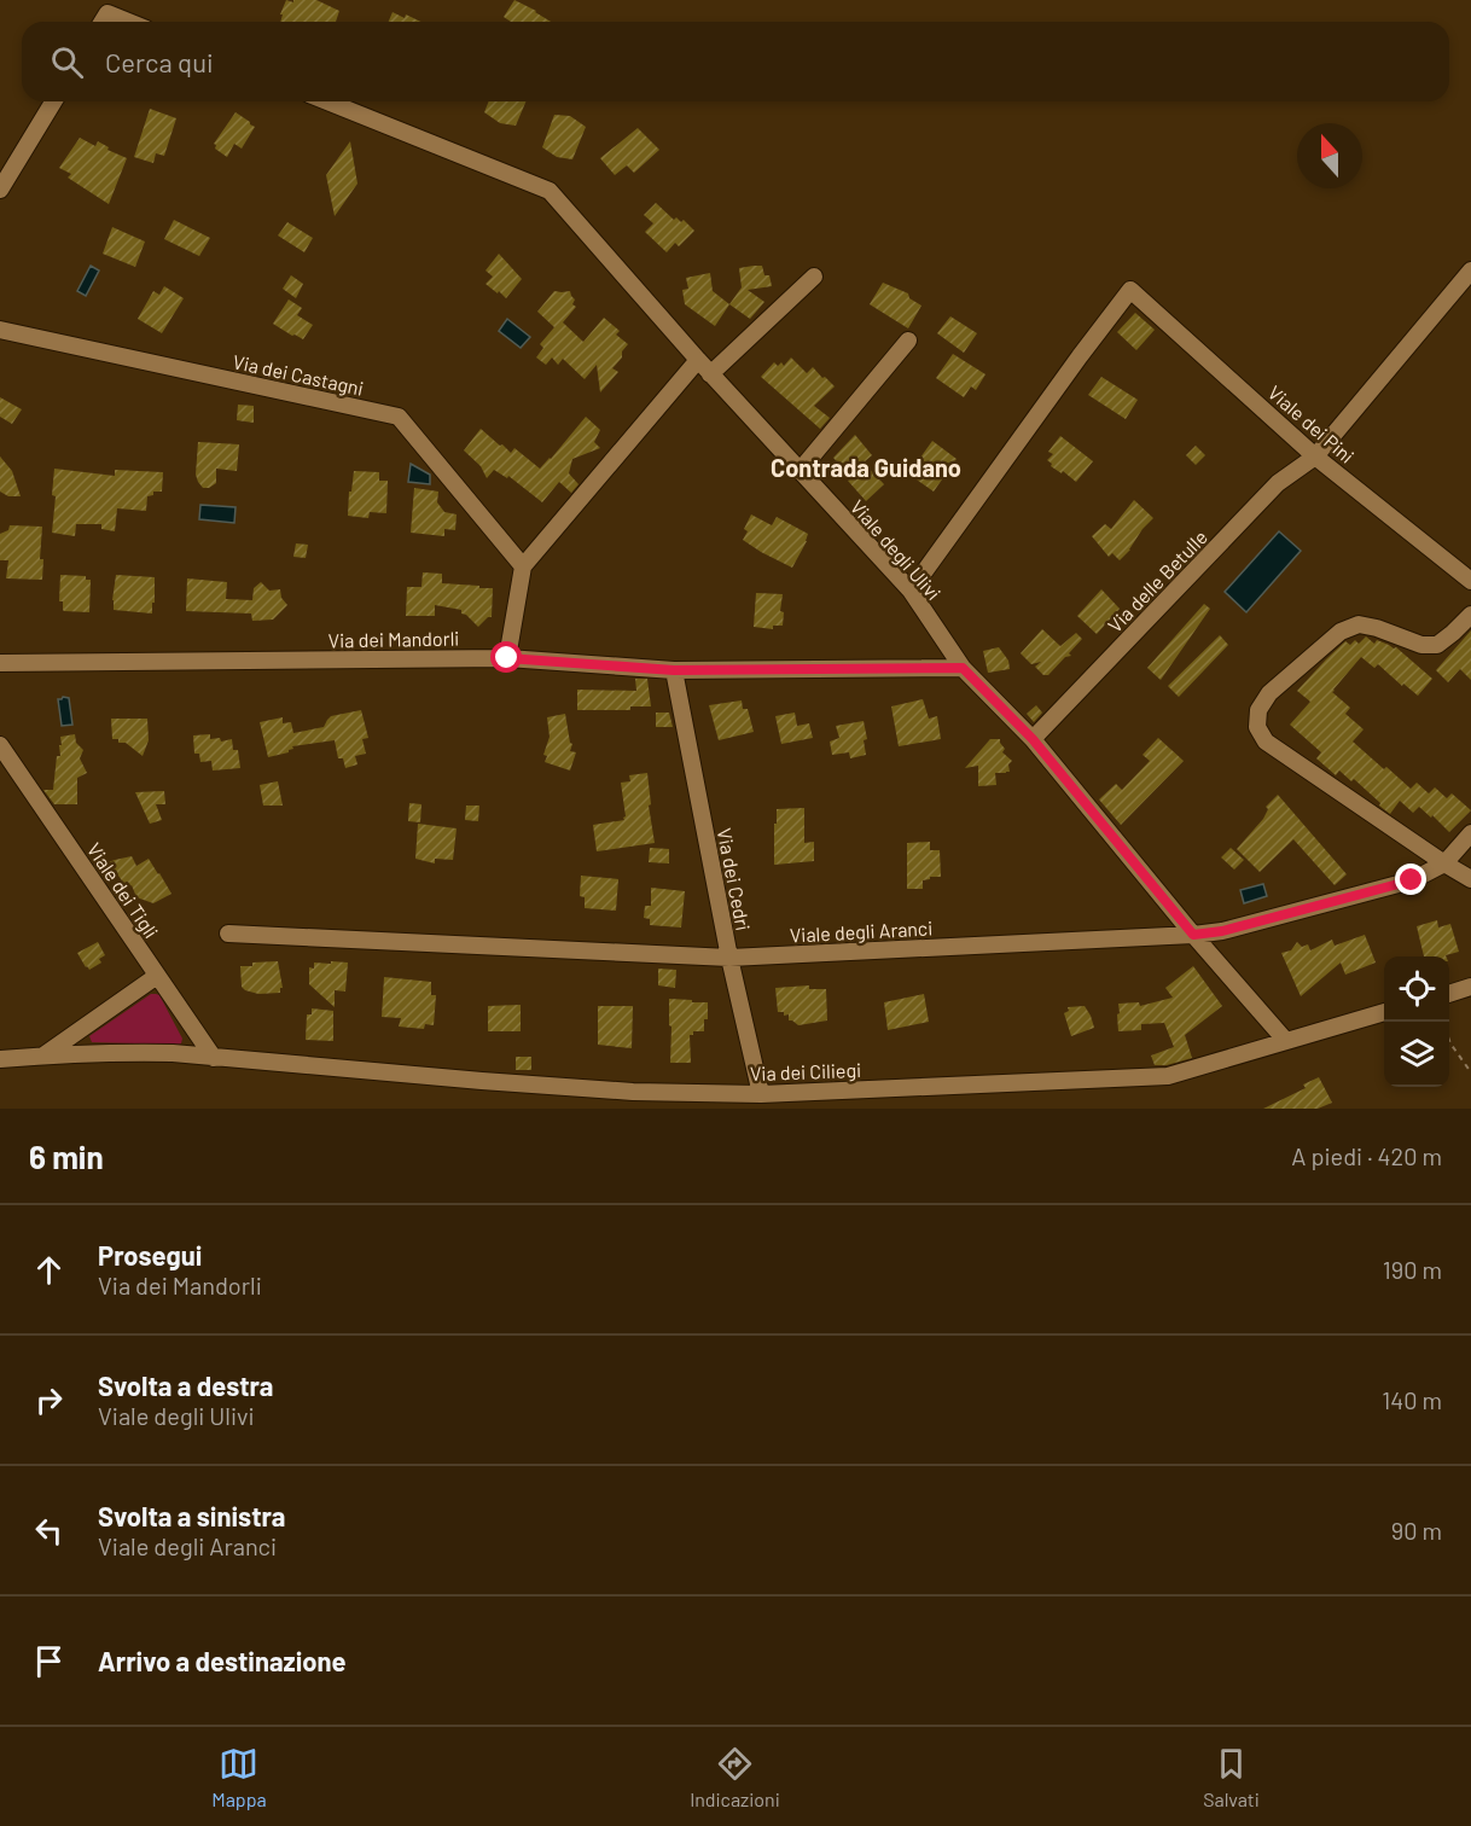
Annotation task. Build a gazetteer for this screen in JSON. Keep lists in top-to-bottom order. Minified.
{"streets":{"street":["Via dei Castagni","Viale dei Pini","Viale degli Ulivi","Via delle Betulle","Via dei Mandorli","Via dei Cedri","Viale dei Tigli","Viale degli Aranci","Via dei Ciliegi"]},"crossings":[["Viale dei Pini","Viale degli Ulivi"],["Viale dei Pini","Via delle Betulle"],["Viale degli Ulivi","Via delle Betulle"],["Viale degli Ulivi","Via dei Mandorli"],["Viale degli Ulivi","Viale degli Aranci"],["Viale degli Ulivi","Via dei Ciliegi"],["Via dei Mandorli","Via dei Cedri"],["Via dei Cedri","Viale degli Aranci"],["Via dei Cedri","Via dei Ciliegi"],["Viale dei Tigli","Via dei Ciliegi"]],"districts":["Contrada Guidano"],"north":"top","page":{"search":"Cerca qui","heading":["6 min","A piedi · 420 m"],"list":[["Prosegui","Via dei Mandorli","190 m"],["Svolta a destra","Viale degli Ulivi","140 m"],["Svolta a sinistra","Viale degli Aranci","90 m"],"Arrivo a destinazione"],"nav":["Mappa","Indicazioni","Salvati"]}}
